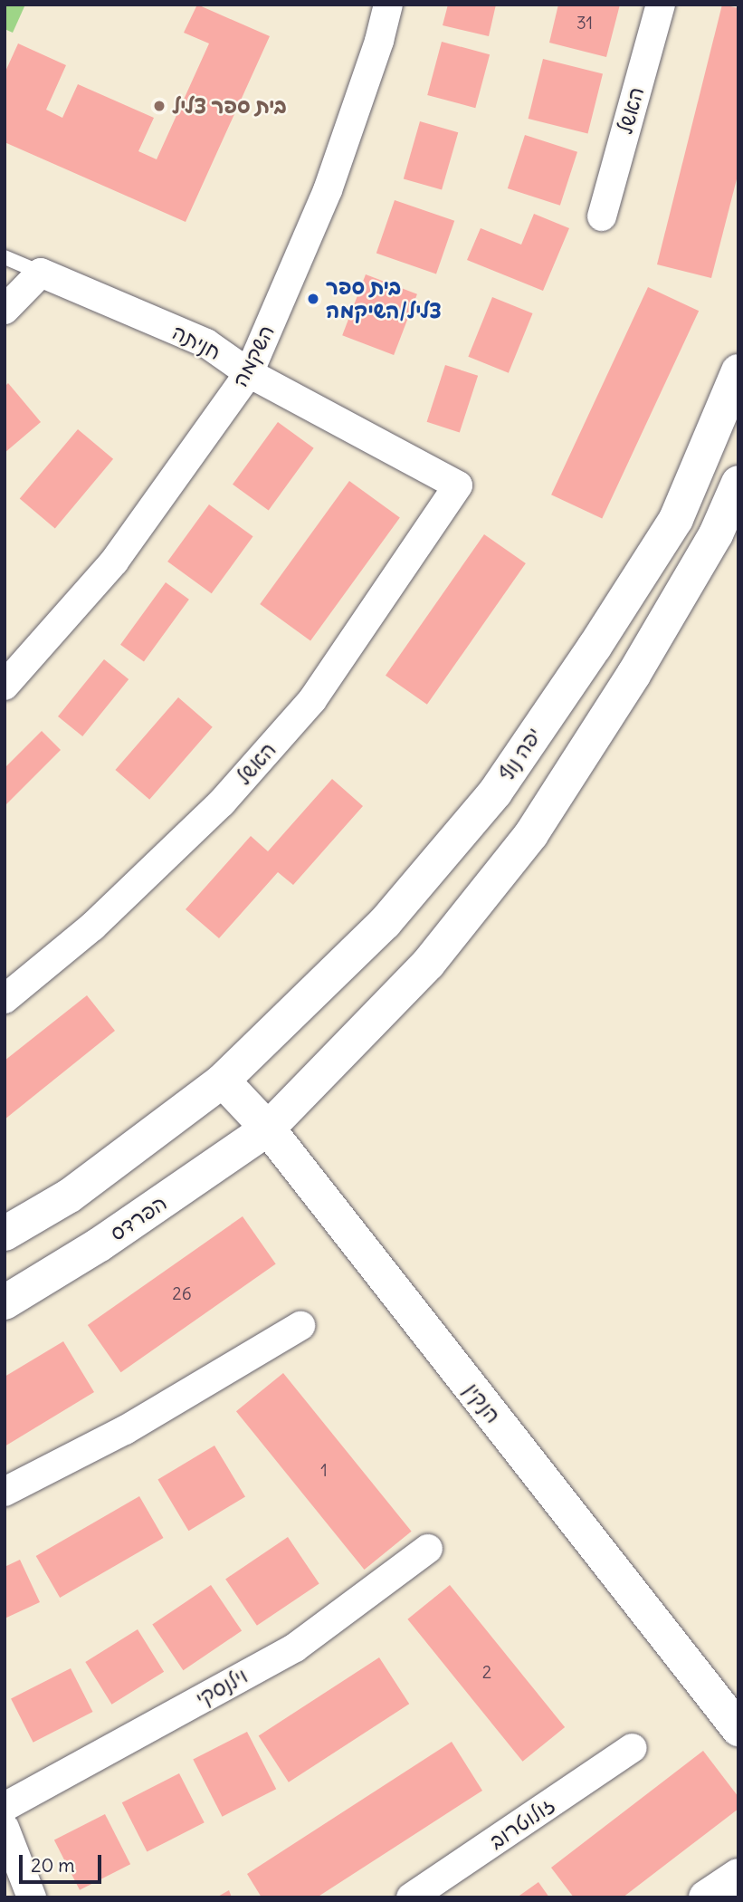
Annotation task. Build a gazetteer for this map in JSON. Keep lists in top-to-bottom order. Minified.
{"streets":{"street":["האשל","חניתה","השקמה","יפה נוף","הפרדס","הנקין","וילנסקי","זולוטרוב"]},"crossings":[["האשל","חניתה"],["חניתה","השקמה"],["יפה נוף","הנקין"],["הפרדס","הנקין"]],"places":["בית ספר צליל","בית ספר צליל/השיקמה"],"house_numbers":["31","26","1","2"],"scale_bar":"20 m"}
